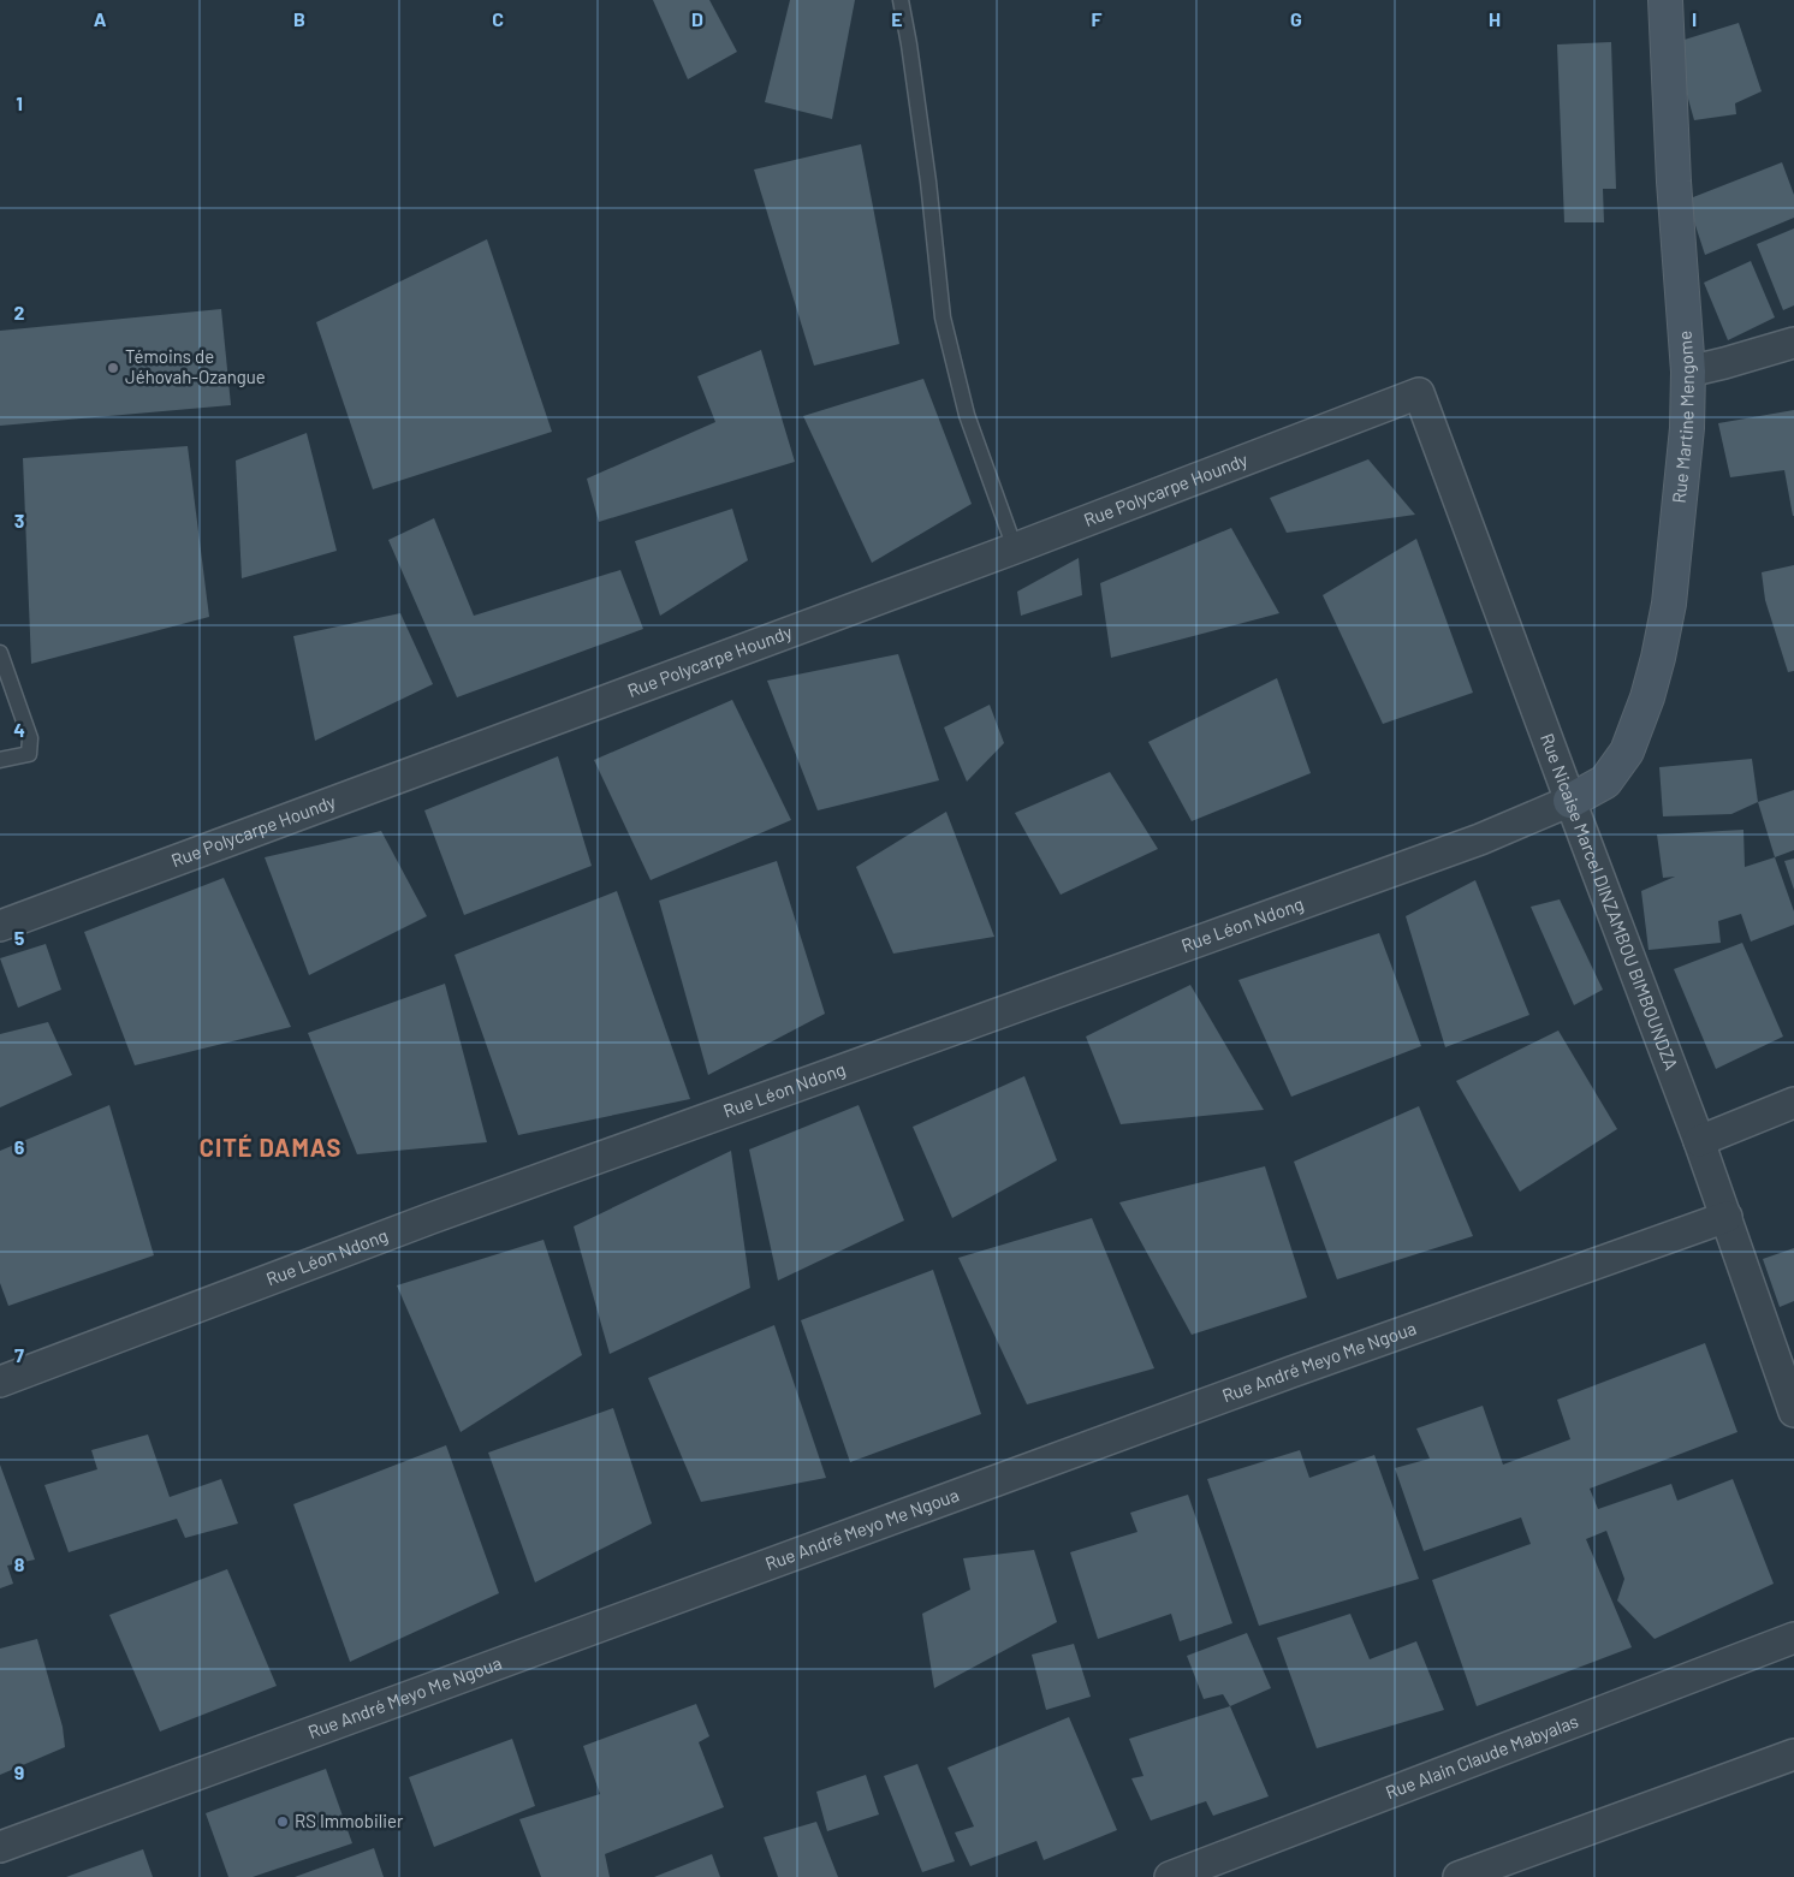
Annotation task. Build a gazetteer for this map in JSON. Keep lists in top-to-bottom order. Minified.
{"streets":{"street":["Rue Martine Mengome","Rue Polycarpe Houndy","Rue Nicaise Marcel DINZAMBOU BIMBOUNDZA","Rue Léon Ndong","Rue André Meyo Me Ngoua","Rue Alain Claude Mabyalas"]},"crossings":[["Rue Martine Mengome","Rue Nicaise Marcel DINZAMBOU BIMBOUNDZA"],["Rue Martine Mengome","Rue Léon Ndong"],["Rue Polycarpe Houndy","Rue Nicaise Marcel DINZAMBOU BIMBOUNDZA"],["Rue Nicaise Marcel DINZAMBOU BIMBOUNDZA","Rue Léon Ndong"],["Rue Nicaise Marcel DINZAMBOU BIMBOUNDZA","Rue André Meyo Me Ngoua"]],"districts":["CITÉ DAMAS"],"places":["Témoins de Jéhovah-Ozangue","RS Immobilier"],"grid":{"columns":["A","B","C","D","E","F","G","H","I"],"rows":["1","2","3","4","5","6","7","8","9"]}}
